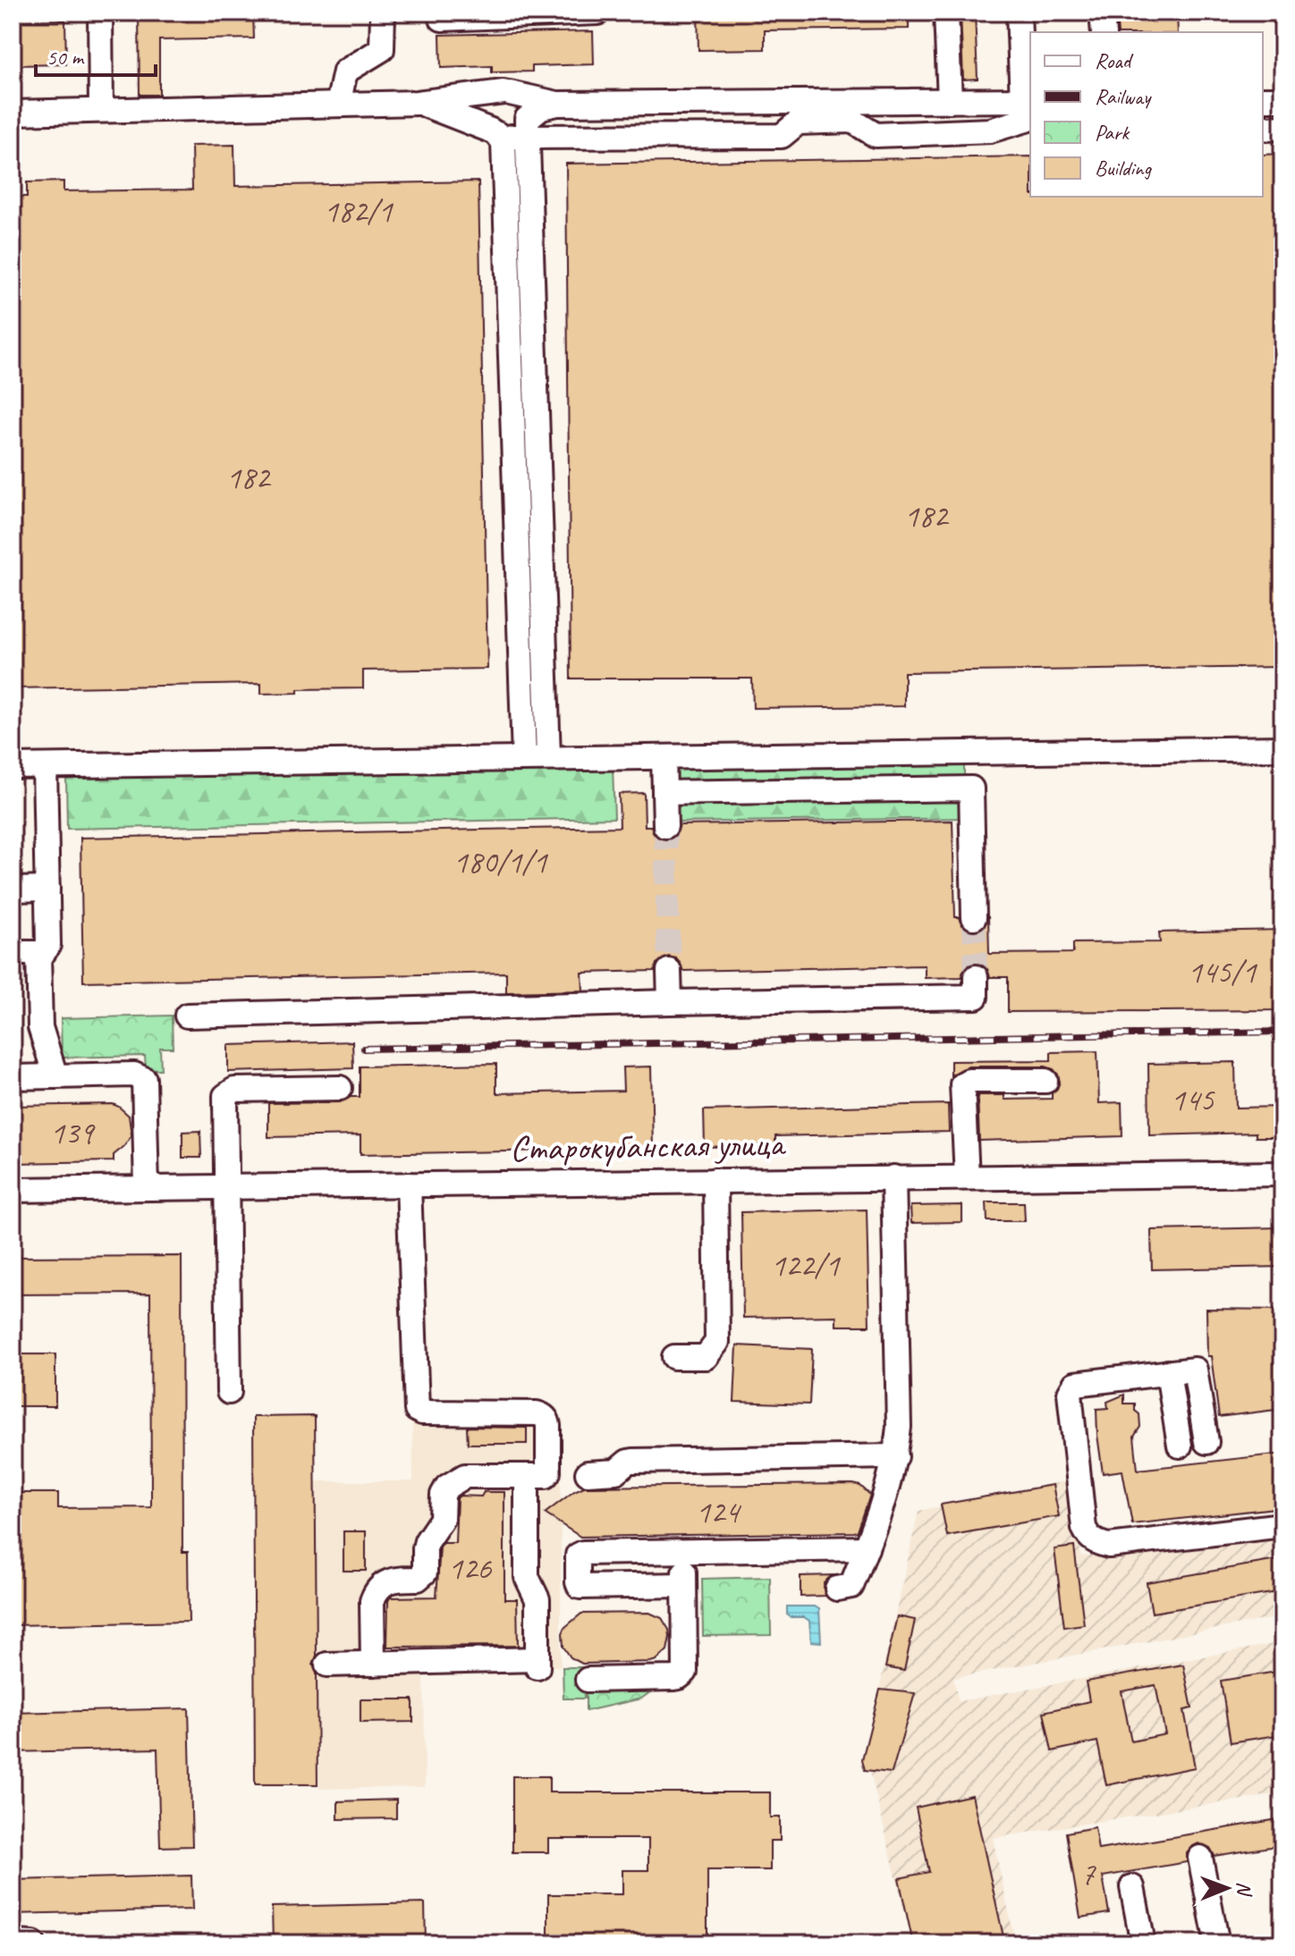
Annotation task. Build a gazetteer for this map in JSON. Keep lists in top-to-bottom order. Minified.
{"streets":{"street":["Старокубанская улица"]},"house_numbers":["182/1","182","182","180/1/1","145/1","145","139","122/1","124","126","7"],"legend":["Road","Railway","Park","Building"],"scale_bar":"50 m","north":"right"}
